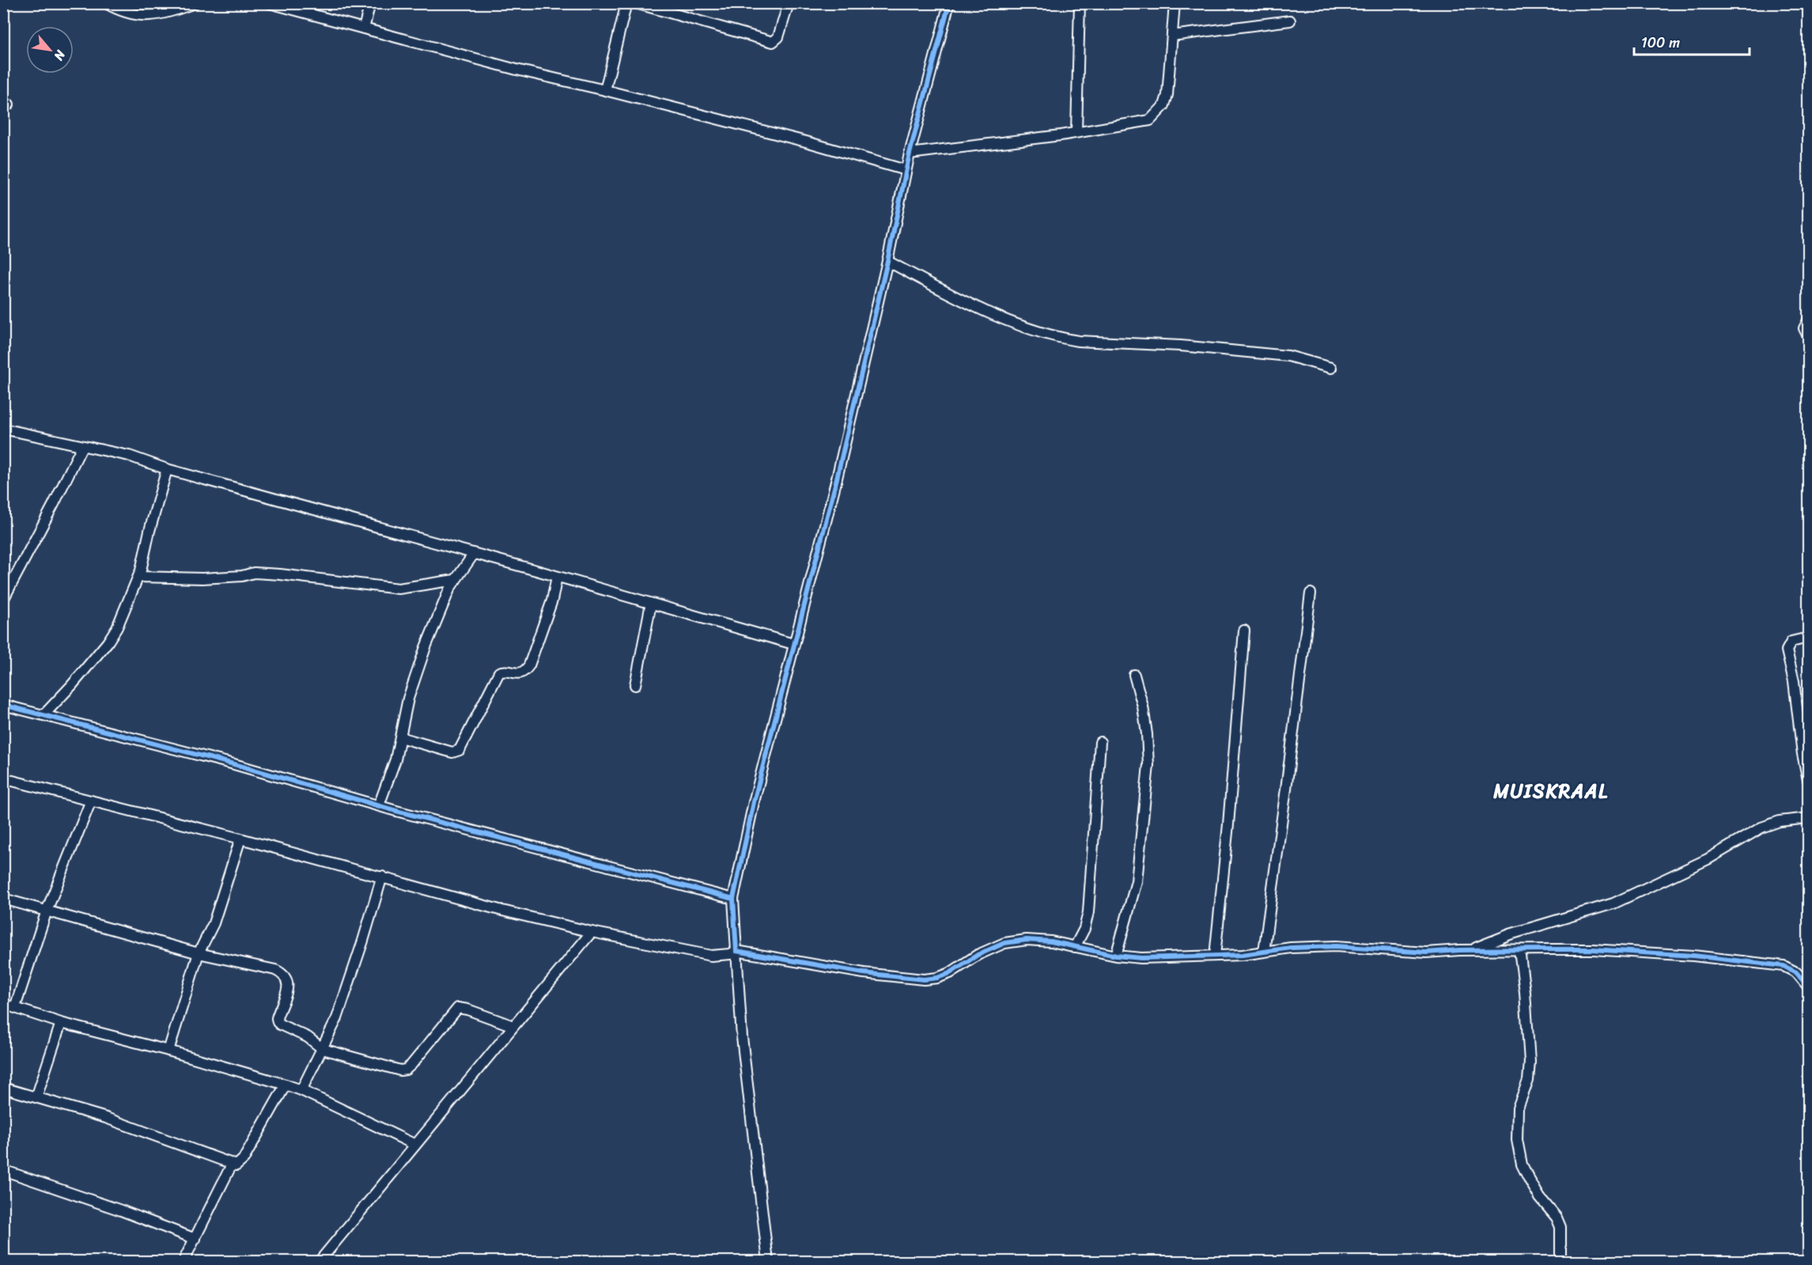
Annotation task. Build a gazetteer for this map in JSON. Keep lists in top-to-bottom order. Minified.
{"districts":["MUISKRAAL"],"scale_bar":"100 m","north":"bottom right"}
